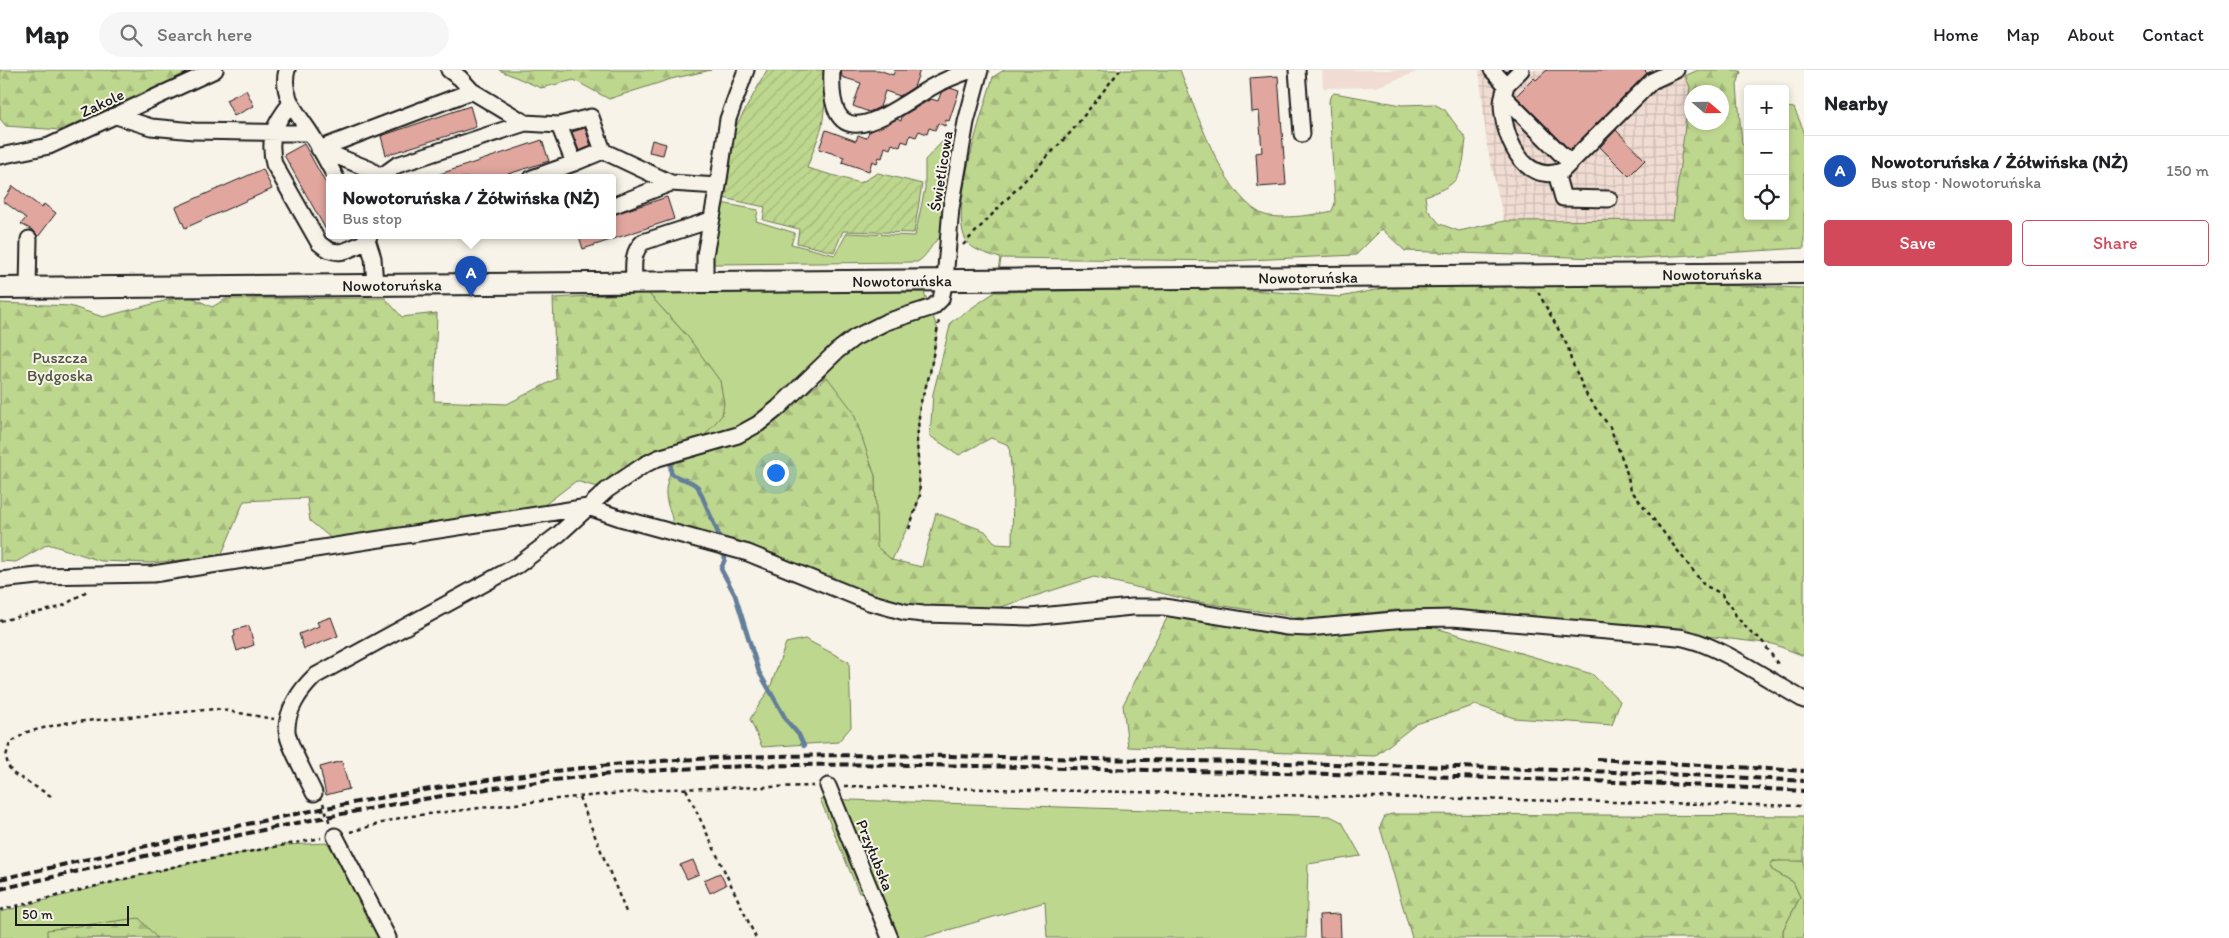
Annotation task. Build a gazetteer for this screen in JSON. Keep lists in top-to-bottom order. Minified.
{"streets":{"main road":["Nowotoruńska"],"street":["Zakole","Świetlicowa","Przyłubska"]},"crossings":[["Świetlicowa","Nowotoruńska"]],"parks":["Puszcza Bydgoska"],"scale_bar":"50 m","north":"right","page":{"header":"Map","search":"Search here","nav":["Home","Map","About","Contact"],"heading":"Nearby","map_buttons":["+","−"],"list":[{"mark":"A","name":"Nowotoruńska / Żółwińska (NŻ)","note":"Bus stop · Nowotoruńska","value":"150 m"}],"popup":["Nowotoruńska / Żółwińska (NŻ)","Bus stop"],"buttons":["Save","Share"],"pins":"A","scale":"50 m"}}
